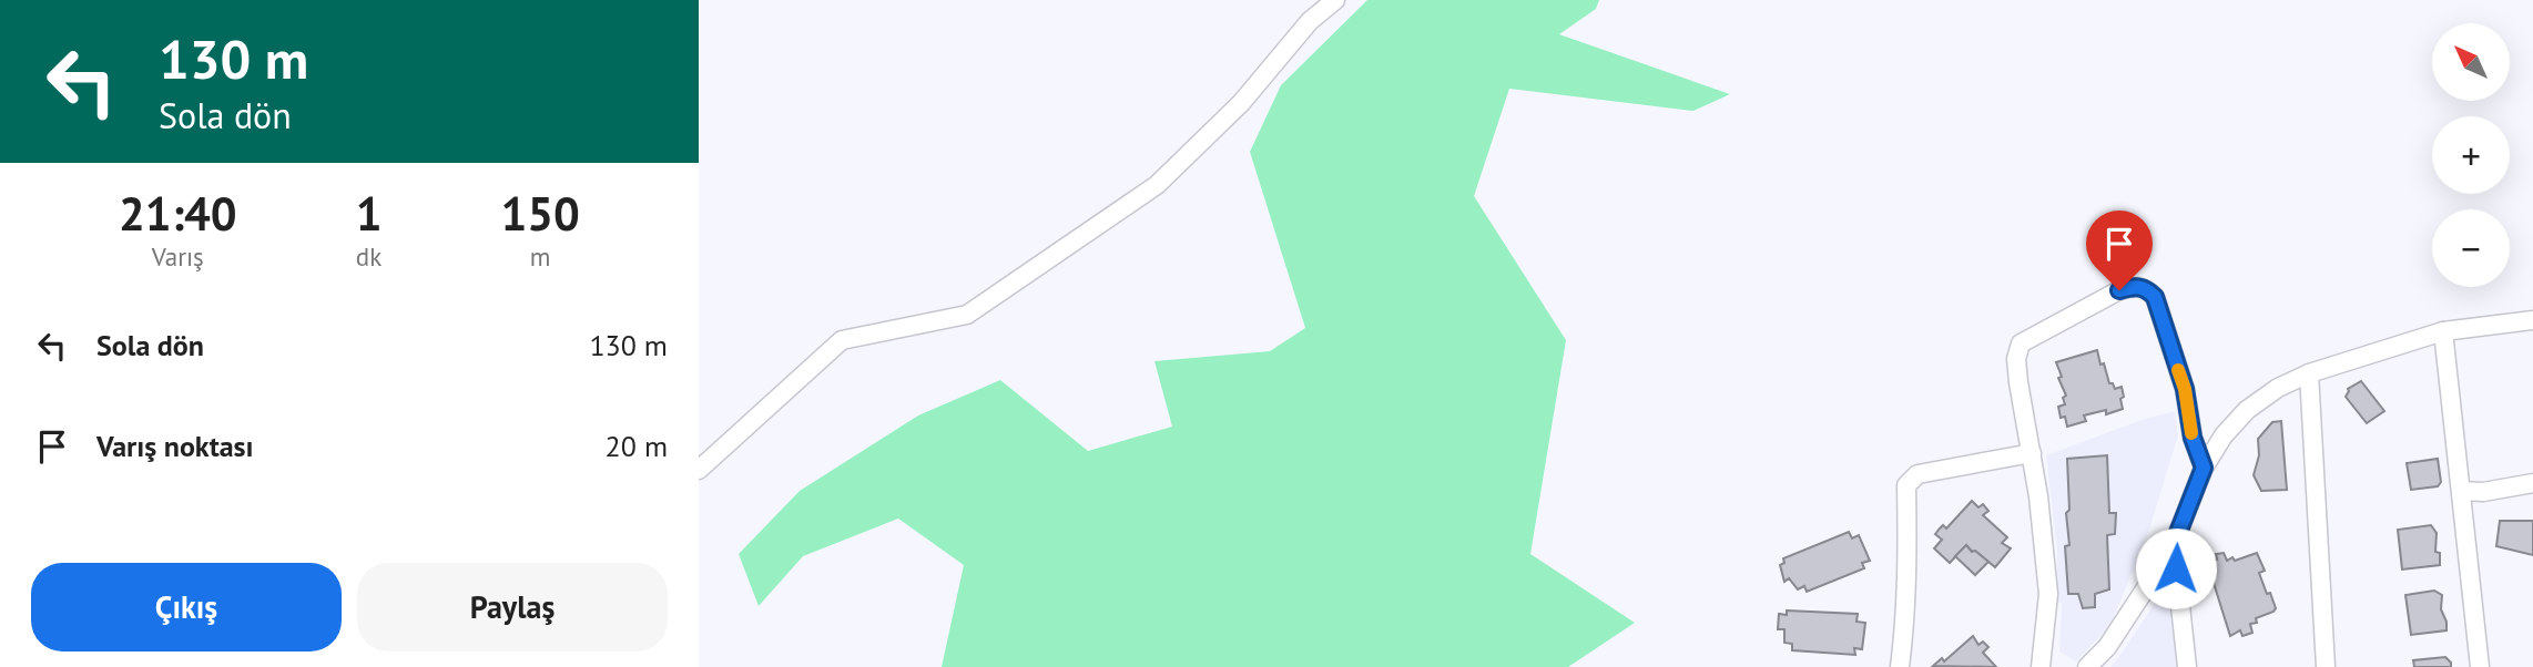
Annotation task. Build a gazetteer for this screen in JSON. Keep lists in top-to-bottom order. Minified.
{"north":"top left","page":{"turn":["130 m","Sola dön"],"map_buttons":["+","−"],"eta":["21:40","Varış","1","dk","150","m"],"list":[{"name":"Sola dön","value":"130 m"},{"name":"Varış noktası","value":"20 m"}],"buttons":["Çıkış","Paylaş"]}}
